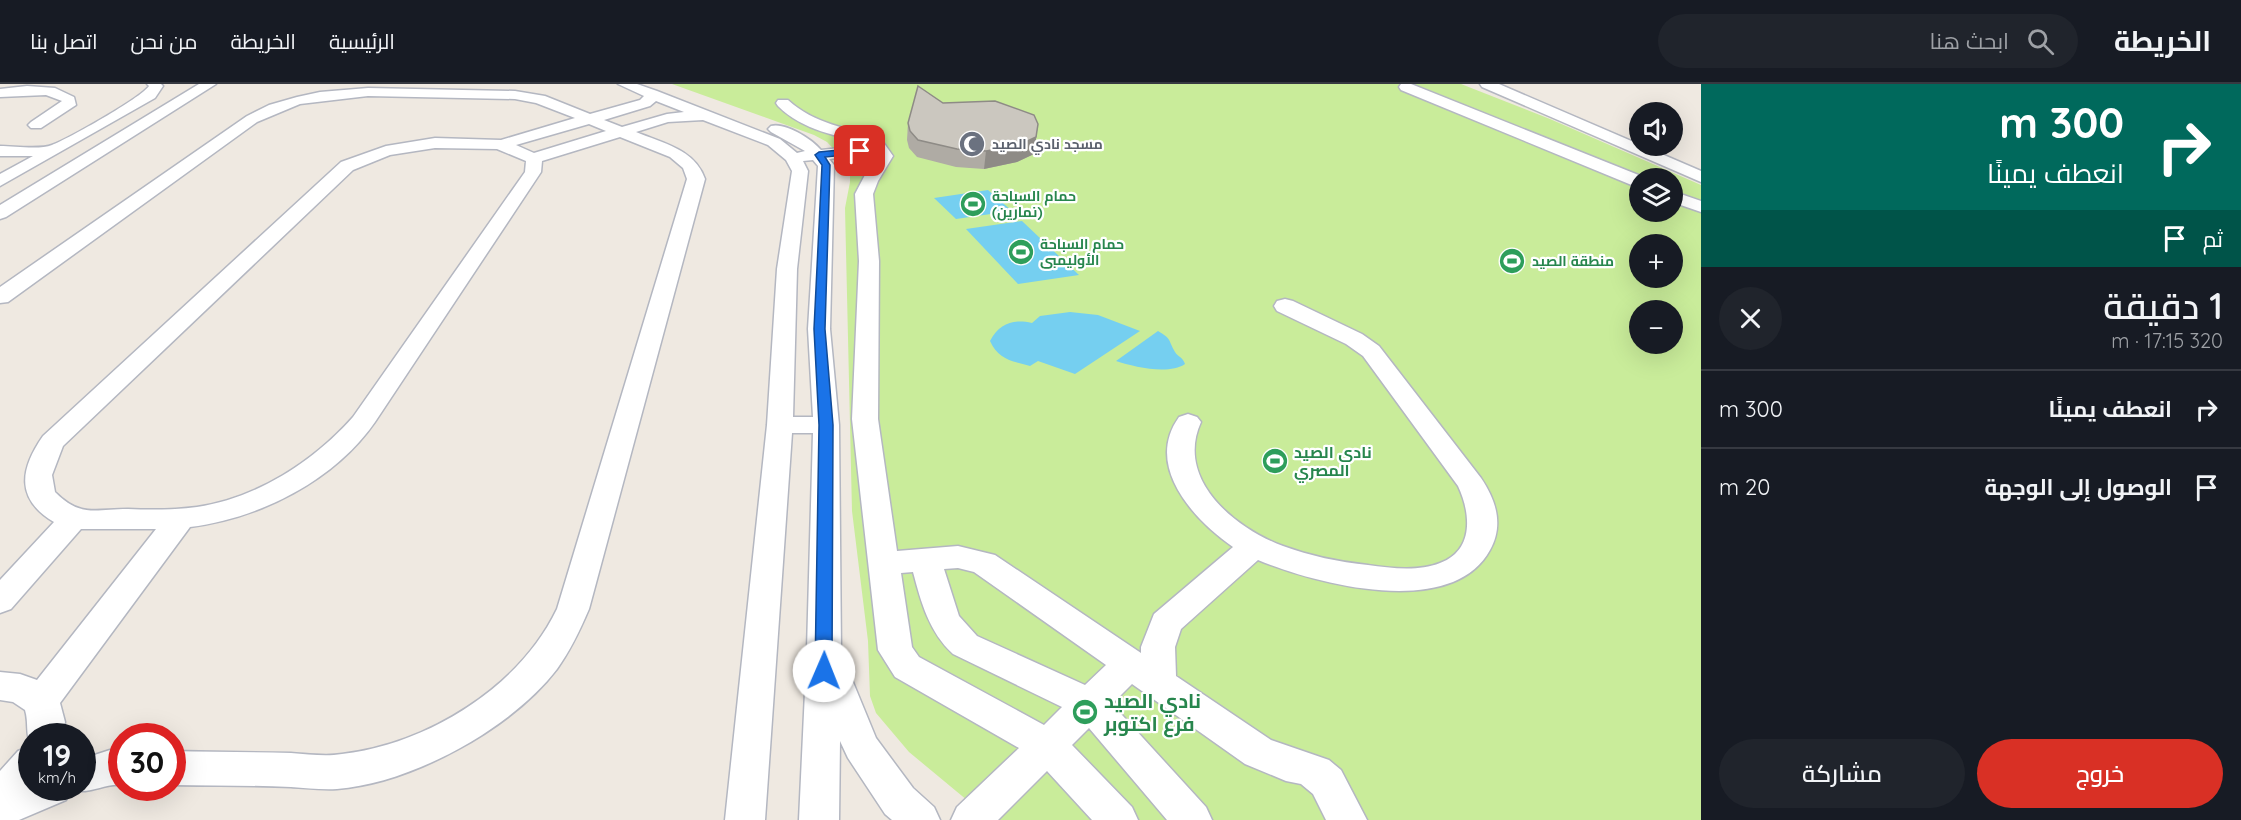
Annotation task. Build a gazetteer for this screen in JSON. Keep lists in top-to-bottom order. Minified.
{"places":{"mosque":["مسجد نادي الصيد"],"sports":["حمام السباحة (تمارين)","حمام السباحة الأوليمبى","منطقة الصيد","نادى الصيد المصري","نادي الصيد فرع اكتوبر"]},"page":{"header":"الخريطة","search":"ابحث هنا","nav":["الرئيسية","الخريطة","من نحن","اتصل بنا"],"turn":["300 m","انعطف يمينًا"],"map_buttons":["+","−"],"then":"ثم","heading":["1 دقيقة","320 m · 17:15"],"list":[{"name":"انعطف يمينًا","value":"300 m"},{"name":"الوصول إلى الوجهة","value":"20 m"}],"speed":"19 km/h","limit":"30","buttons":["خروج","مشاركة"]}}
